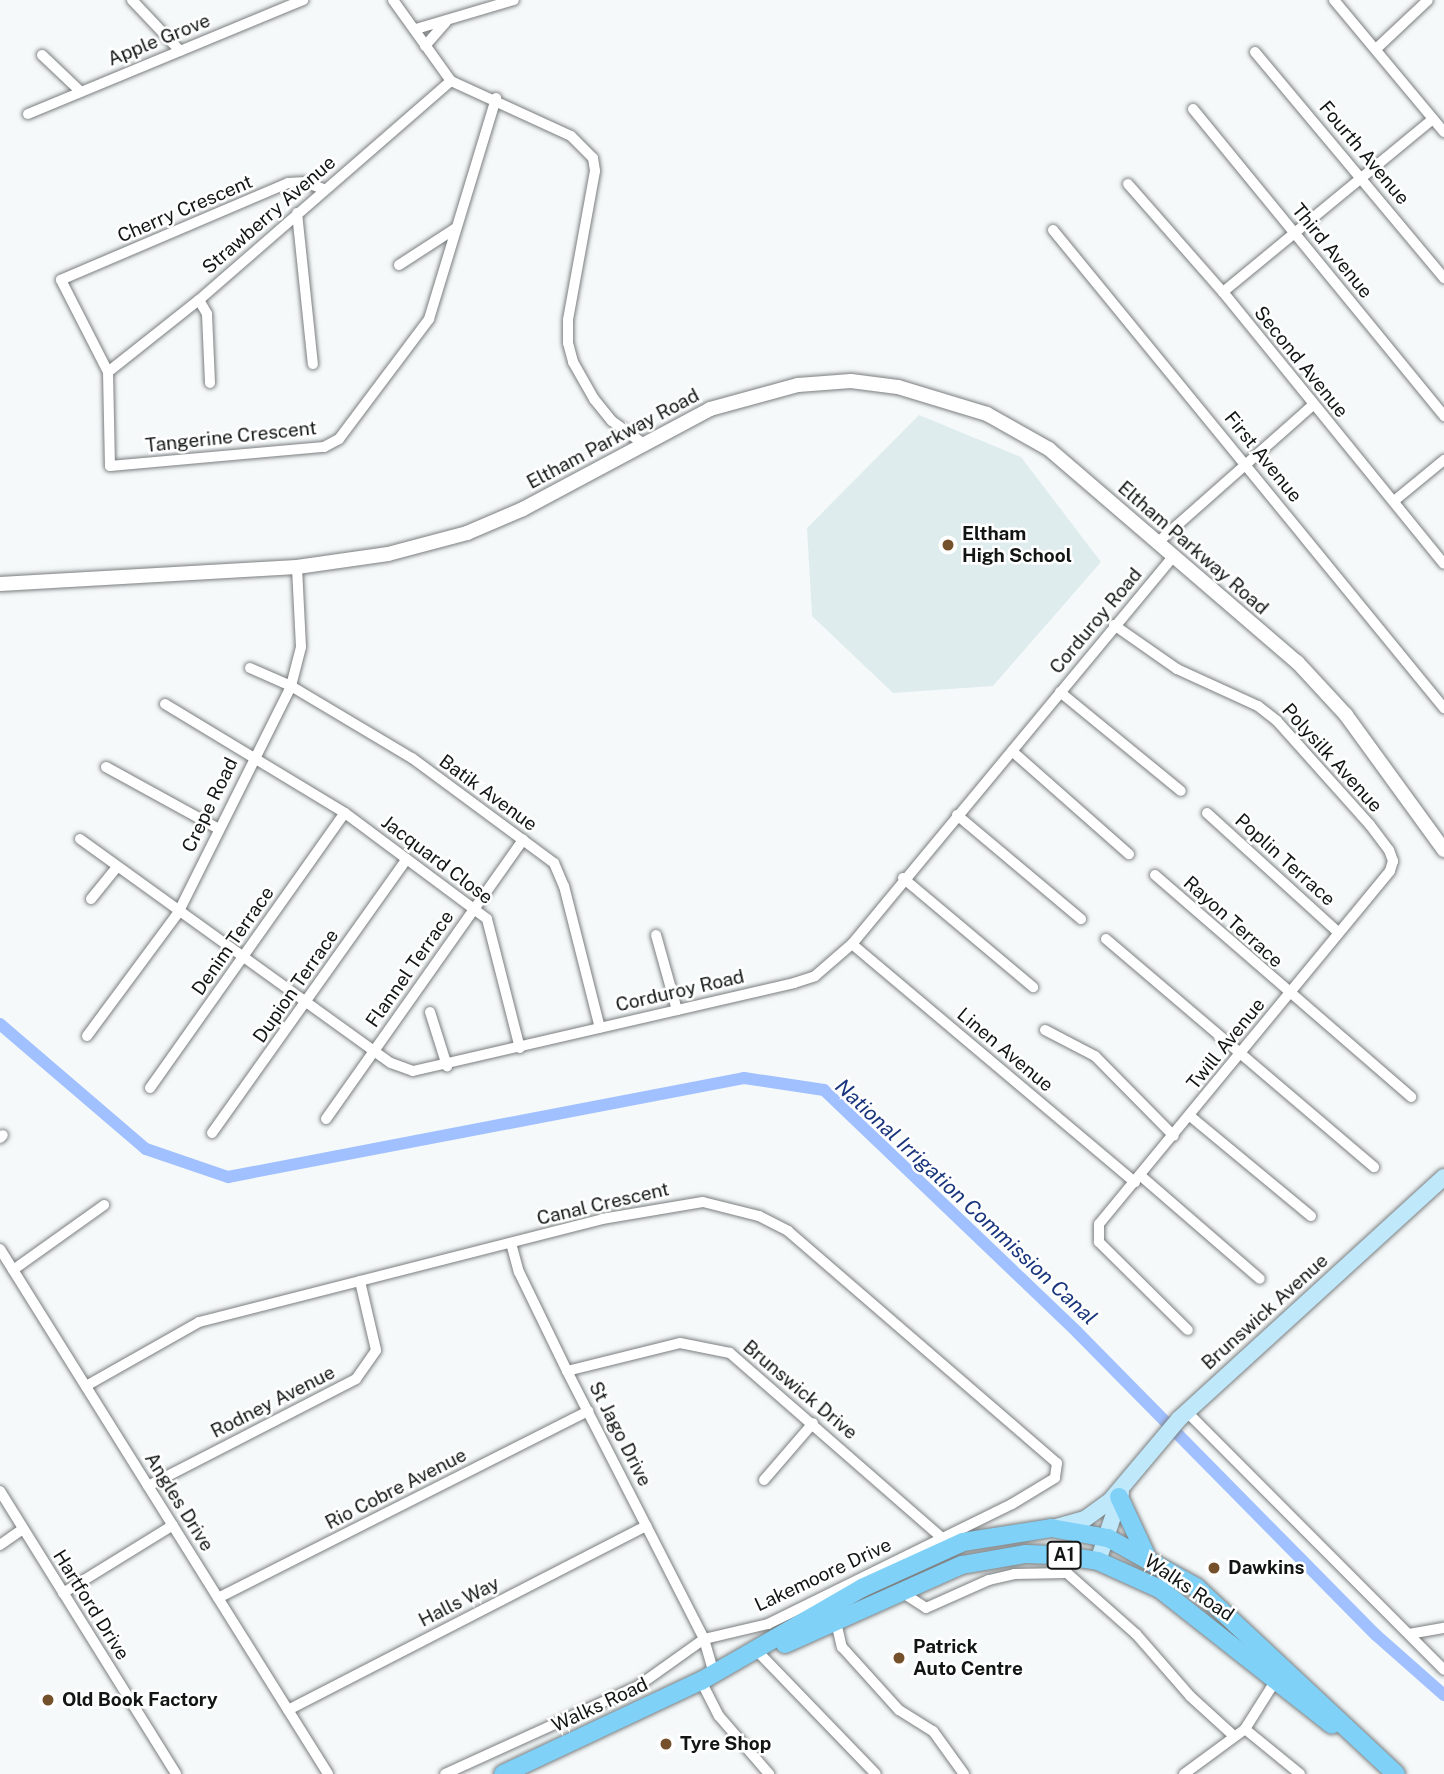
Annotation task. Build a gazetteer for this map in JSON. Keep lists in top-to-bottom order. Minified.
{"streets":{"main road":["Brunswick Avenue","A1","Walks Road"],"street":["Apple Grove","Fourth Avenue","Cherry Crescent","Strawberry Avenue","Third Avenue","Second Avenue","Tangerine Crescent","Eltham Parkway Road","First Avenue","Corduroy Road","Polysilk Avenue","Batik Avenue","Crepe Road","Jacquard Close","Poplin Terrace","Rayon Terrace","Denim Terrace","Flannel Terrace","Dupion Terrace","Twill Avenue","Linen Avenue","Canal Crescent","Brunswick Drive","Rodney Avenue","St Jago Drive","Rio Cobre Avenue","Angles Drive","Lakemoore Drive","Halls Way","Hartford Drive"]},"crossings":[["Cherry Crescent","Strawberry Avenue"],["Cherry Crescent","Tangerine Crescent"],["Strawberry Avenue","Tangerine Crescent"],["Eltham Parkway Road","Corduroy Road"],["Eltham Parkway Road","Crepe Road"],["Corduroy Road","Polysilk Avenue"],["Corduroy Road","Batik Avenue"],["Corduroy Road","Crepe Road"],["Corduroy Road","Jacquard Close"],["Corduroy Road","Denim Terrace"],["Corduroy Road","Flannel Terrace"],["Corduroy Road","Dupion Terrace"],["Corduroy Road","Linen Avenue"],["Polysilk Avenue","Twill Avenue"],["Batik Avenue","Crepe Road"],["Batik Avenue","Flannel Terrace"],["Crepe Road","Jacquard Close"],["Jacquard Close","Denim Terrace"],["Jacquard Close","Flannel Terrace"],["Jacquard Close","Dupion Terrace"],["Poplin Terrace","Twill Avenue"],["Rayon Terrace","Twill Avenue"],["Twill Avenue","Linen Avenue"],["Canal Crescent","Rodney Avenue"],["Canal Crescent","St Jago Drive"],["Canal Crescent","Angles Drive"],["Canal Crescent","Lakemoore Drive"],["Brunswick Avenue","A1"],["Brunswick Avenue","Walks Road"],["Brunswick Drive","St Jago Drive"],["Brunswick Drive","Lakemoore Drive"],["Rodney Avenue","Angles Drive"],["St Jago Drive","Rio Cobre Avenue"],["St Jago Drive","Lakemoore Drive"],["St Jago Drive","Walks Road"],["St Jago Drive","Halls Way"],["Rio Cobre Avenue","Angles Drive"],["Angles Drive","Halls Way"],["A1","Walks Road"]],"water":["National Irrigation Commission Canal"],"places":["Eltham High School","Dawkins","Patrick Auto Centre","Old Book Factory","Tyre Shop"]}
